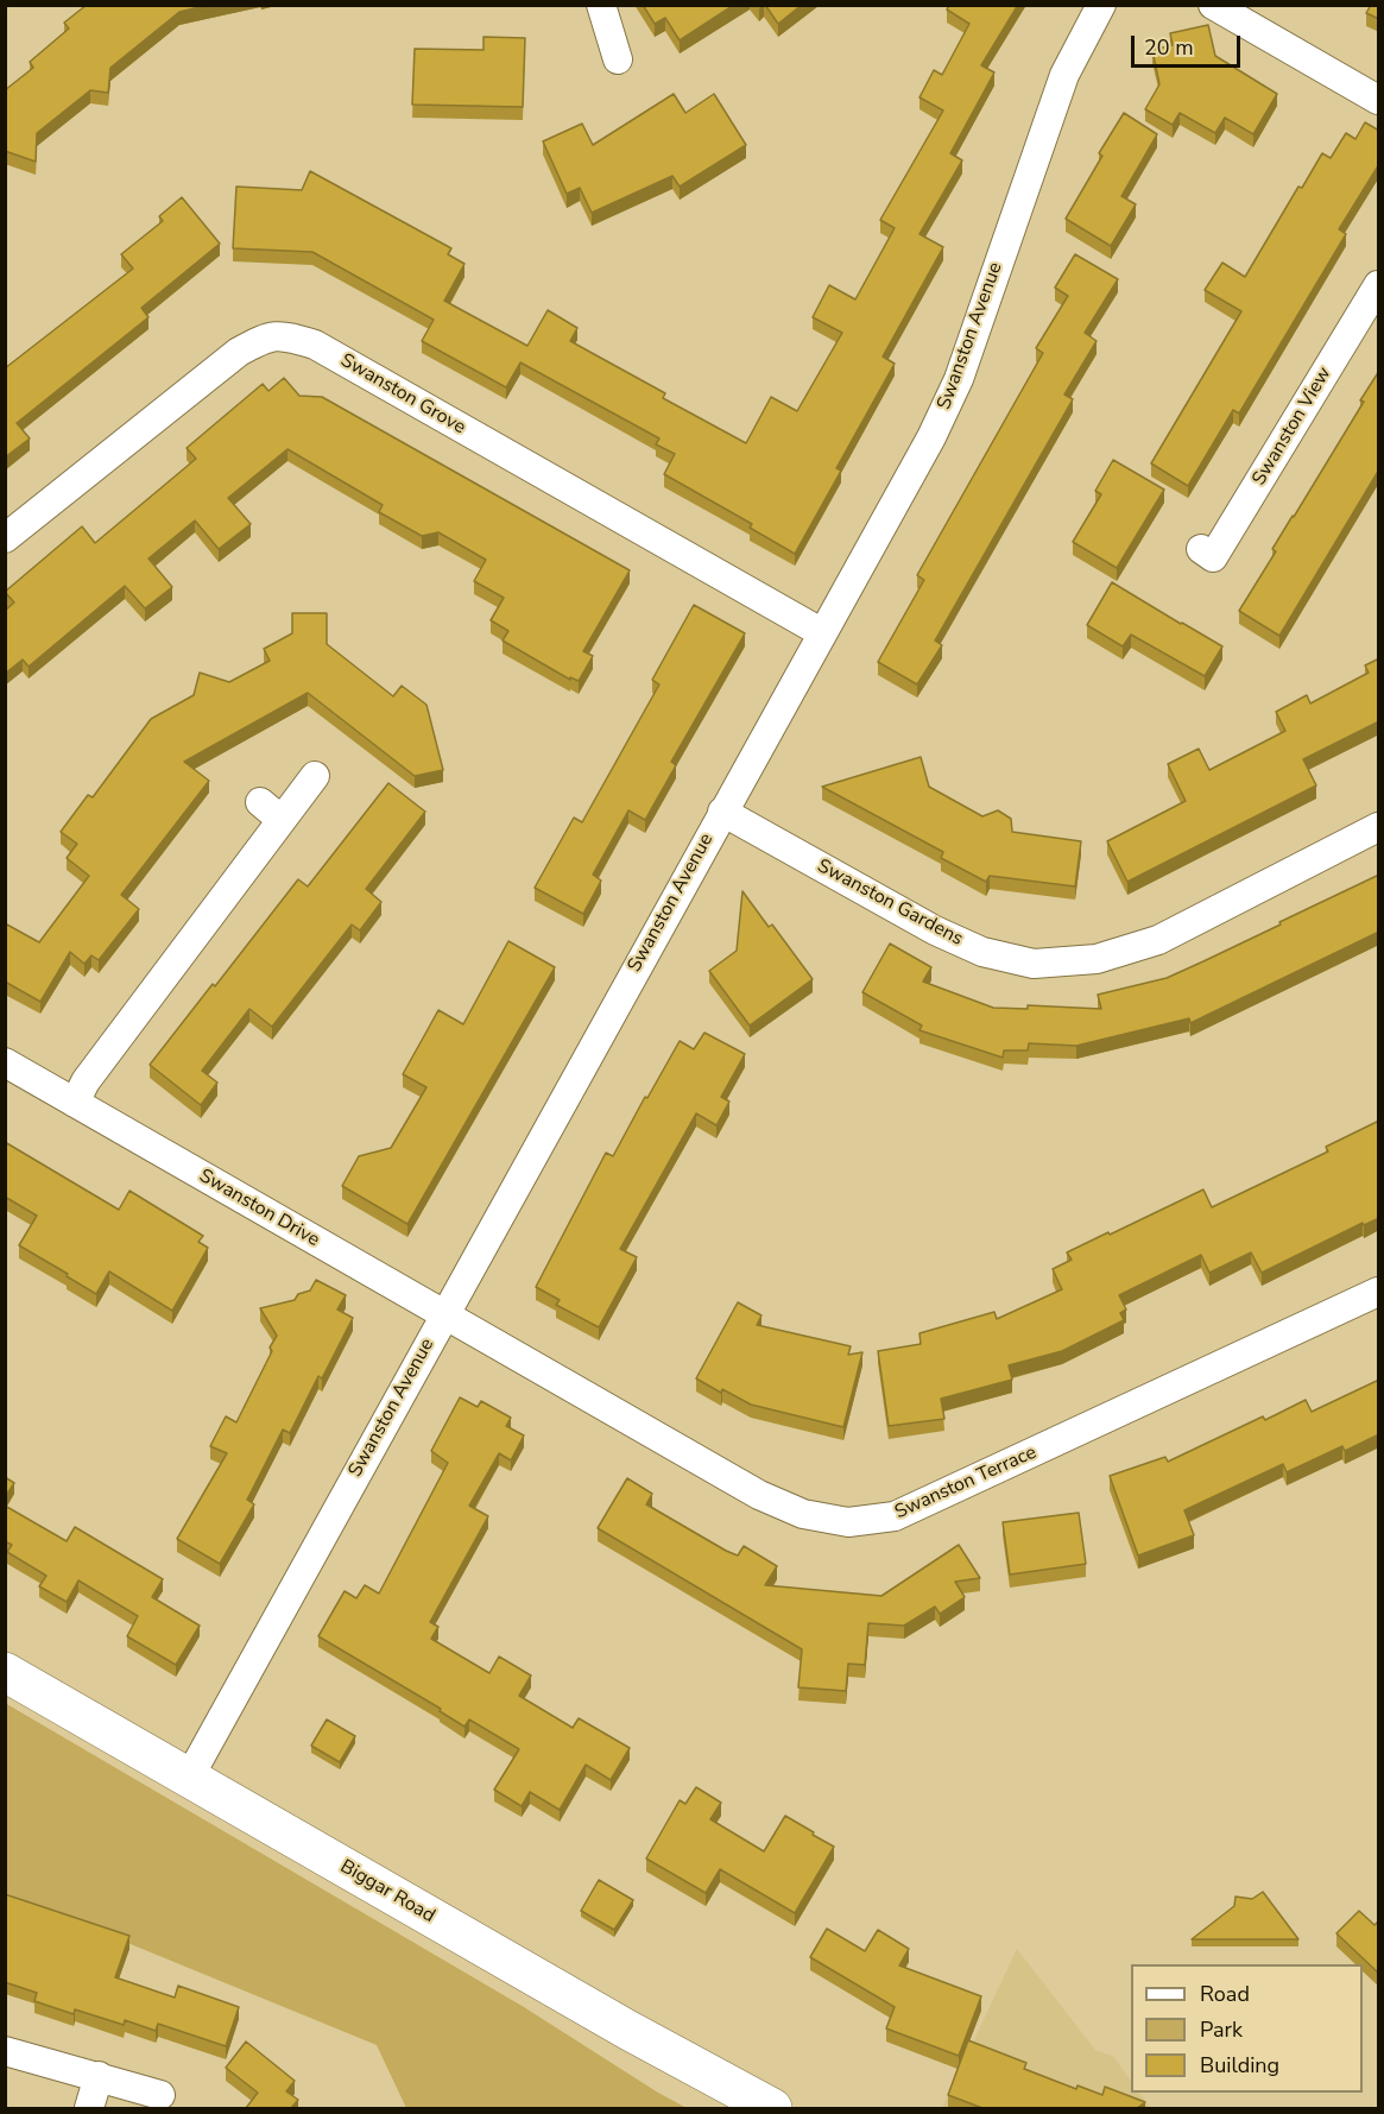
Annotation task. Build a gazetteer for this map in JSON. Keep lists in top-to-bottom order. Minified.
{"streets":{"main road":["Biggar Road"],"street":["Swanston Avenue","Swanston Grove","Swanston View","Swanston Gardens","Swanston Drive","Swanston Terrace"]},"crossings":[["Swanston Avenue","Swanston Grove"],["Swanston Avenue","Swanston Gardens"],["Swanston Avenue","Swanston Drive"],["Swanston Avenue","Swanston Terrace"],["Swanston Avenue","Biggar Road"],["Swanston Drive","Swanston Terrace"]],"legend":["Road","Park","Building"],"scale_bar":"20 m"}
